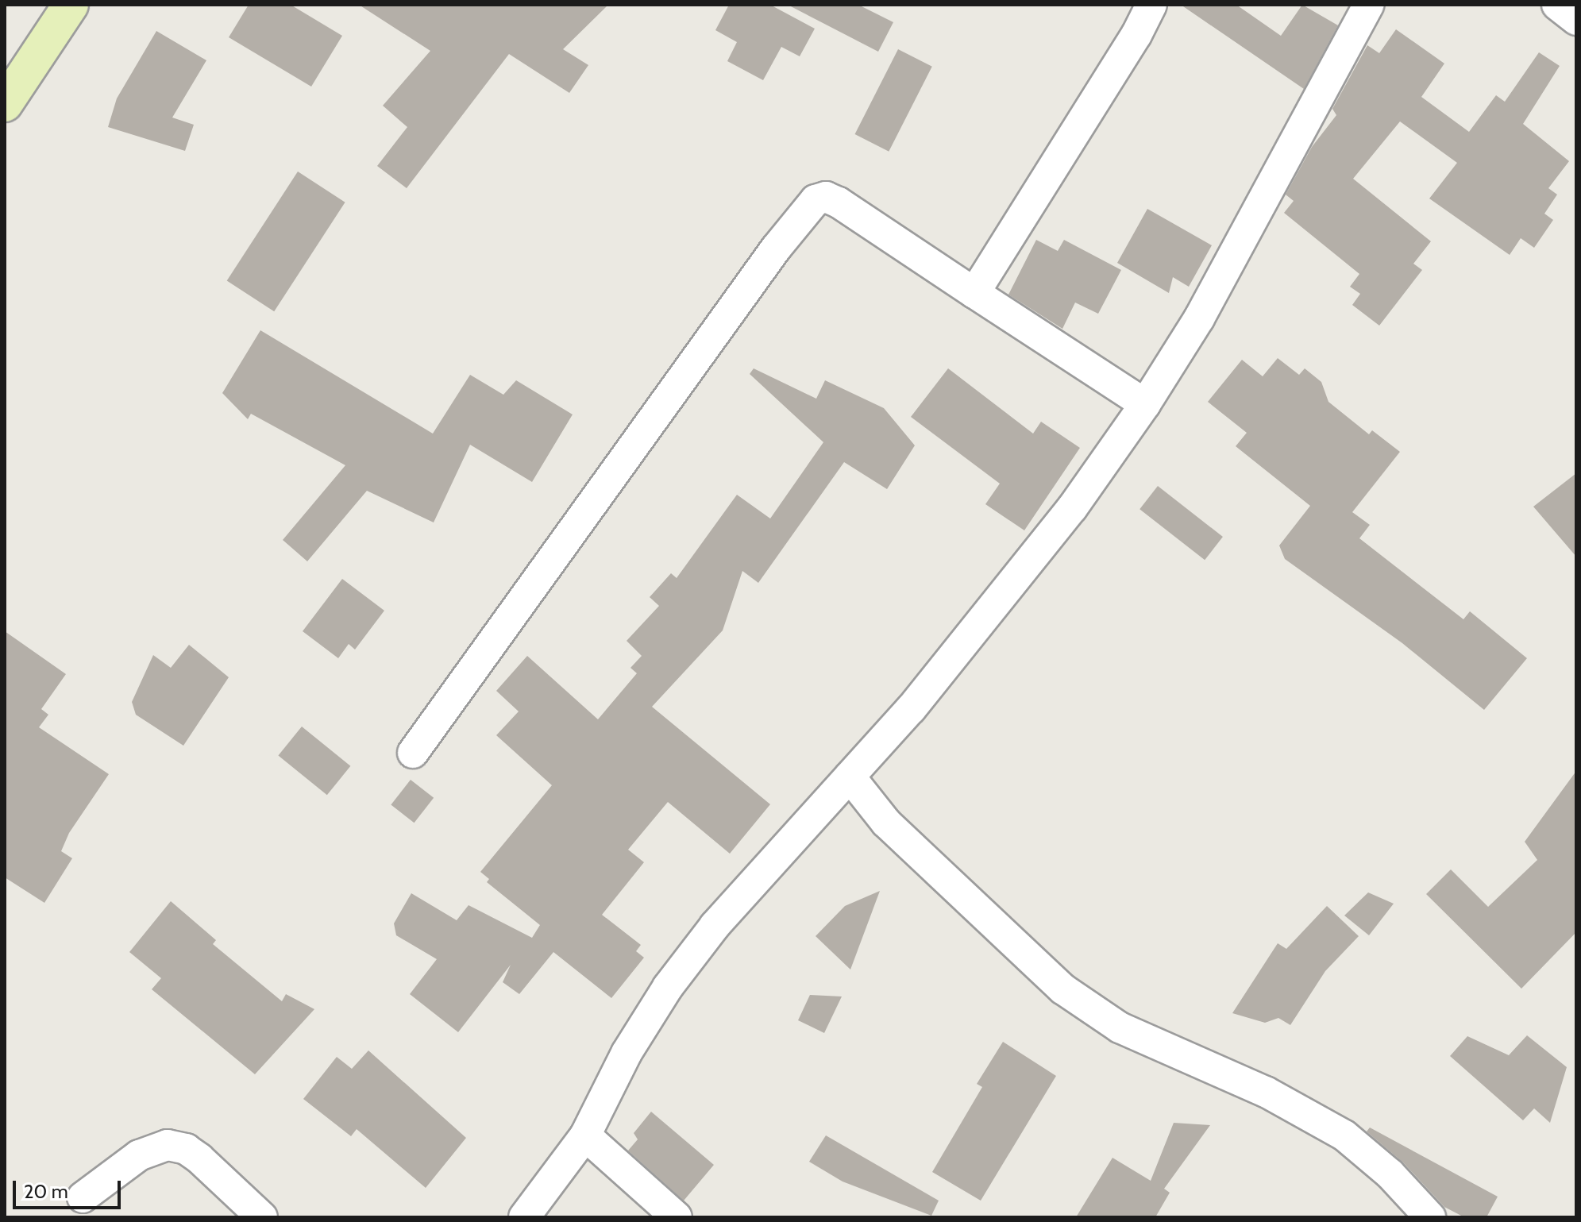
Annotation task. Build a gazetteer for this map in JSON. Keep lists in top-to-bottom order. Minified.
{"scale_bar":"20 m"}
